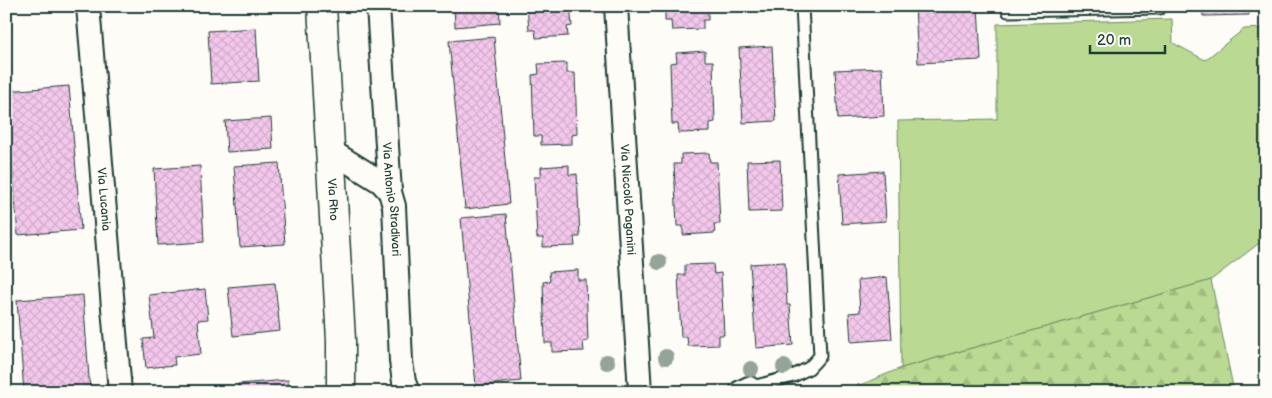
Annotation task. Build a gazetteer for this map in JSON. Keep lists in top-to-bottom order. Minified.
{"streets":{"main road":["Via Rho"],"street":["Via Lucania","Via Antonio Stradivari","Via Niccolò Paganini"]},"scale_bar":"20 m"}
